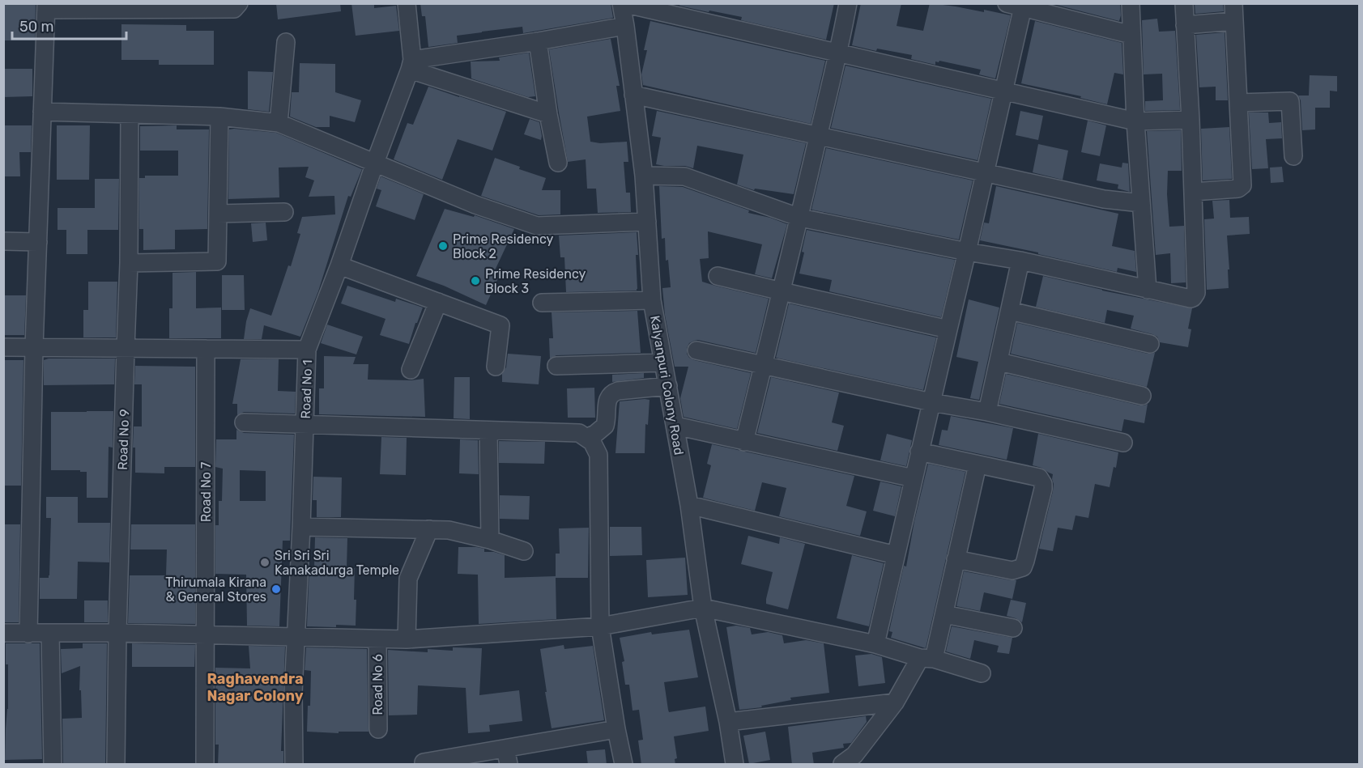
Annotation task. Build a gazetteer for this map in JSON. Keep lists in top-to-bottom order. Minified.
{"streets":{"street":["Kalyanpuri Colony Road","Road No 1","Road No 9","Road No 7","Road No 6"]},"districts":["Raghavendra Nagar Colony"],"places":["Prime Residency Block 2","Prime Residency Block 3","Sri Sri Sri Kanakadurga Temple","Thirumala Kirana & General Stores"],"scale_bar":"50 m"}
